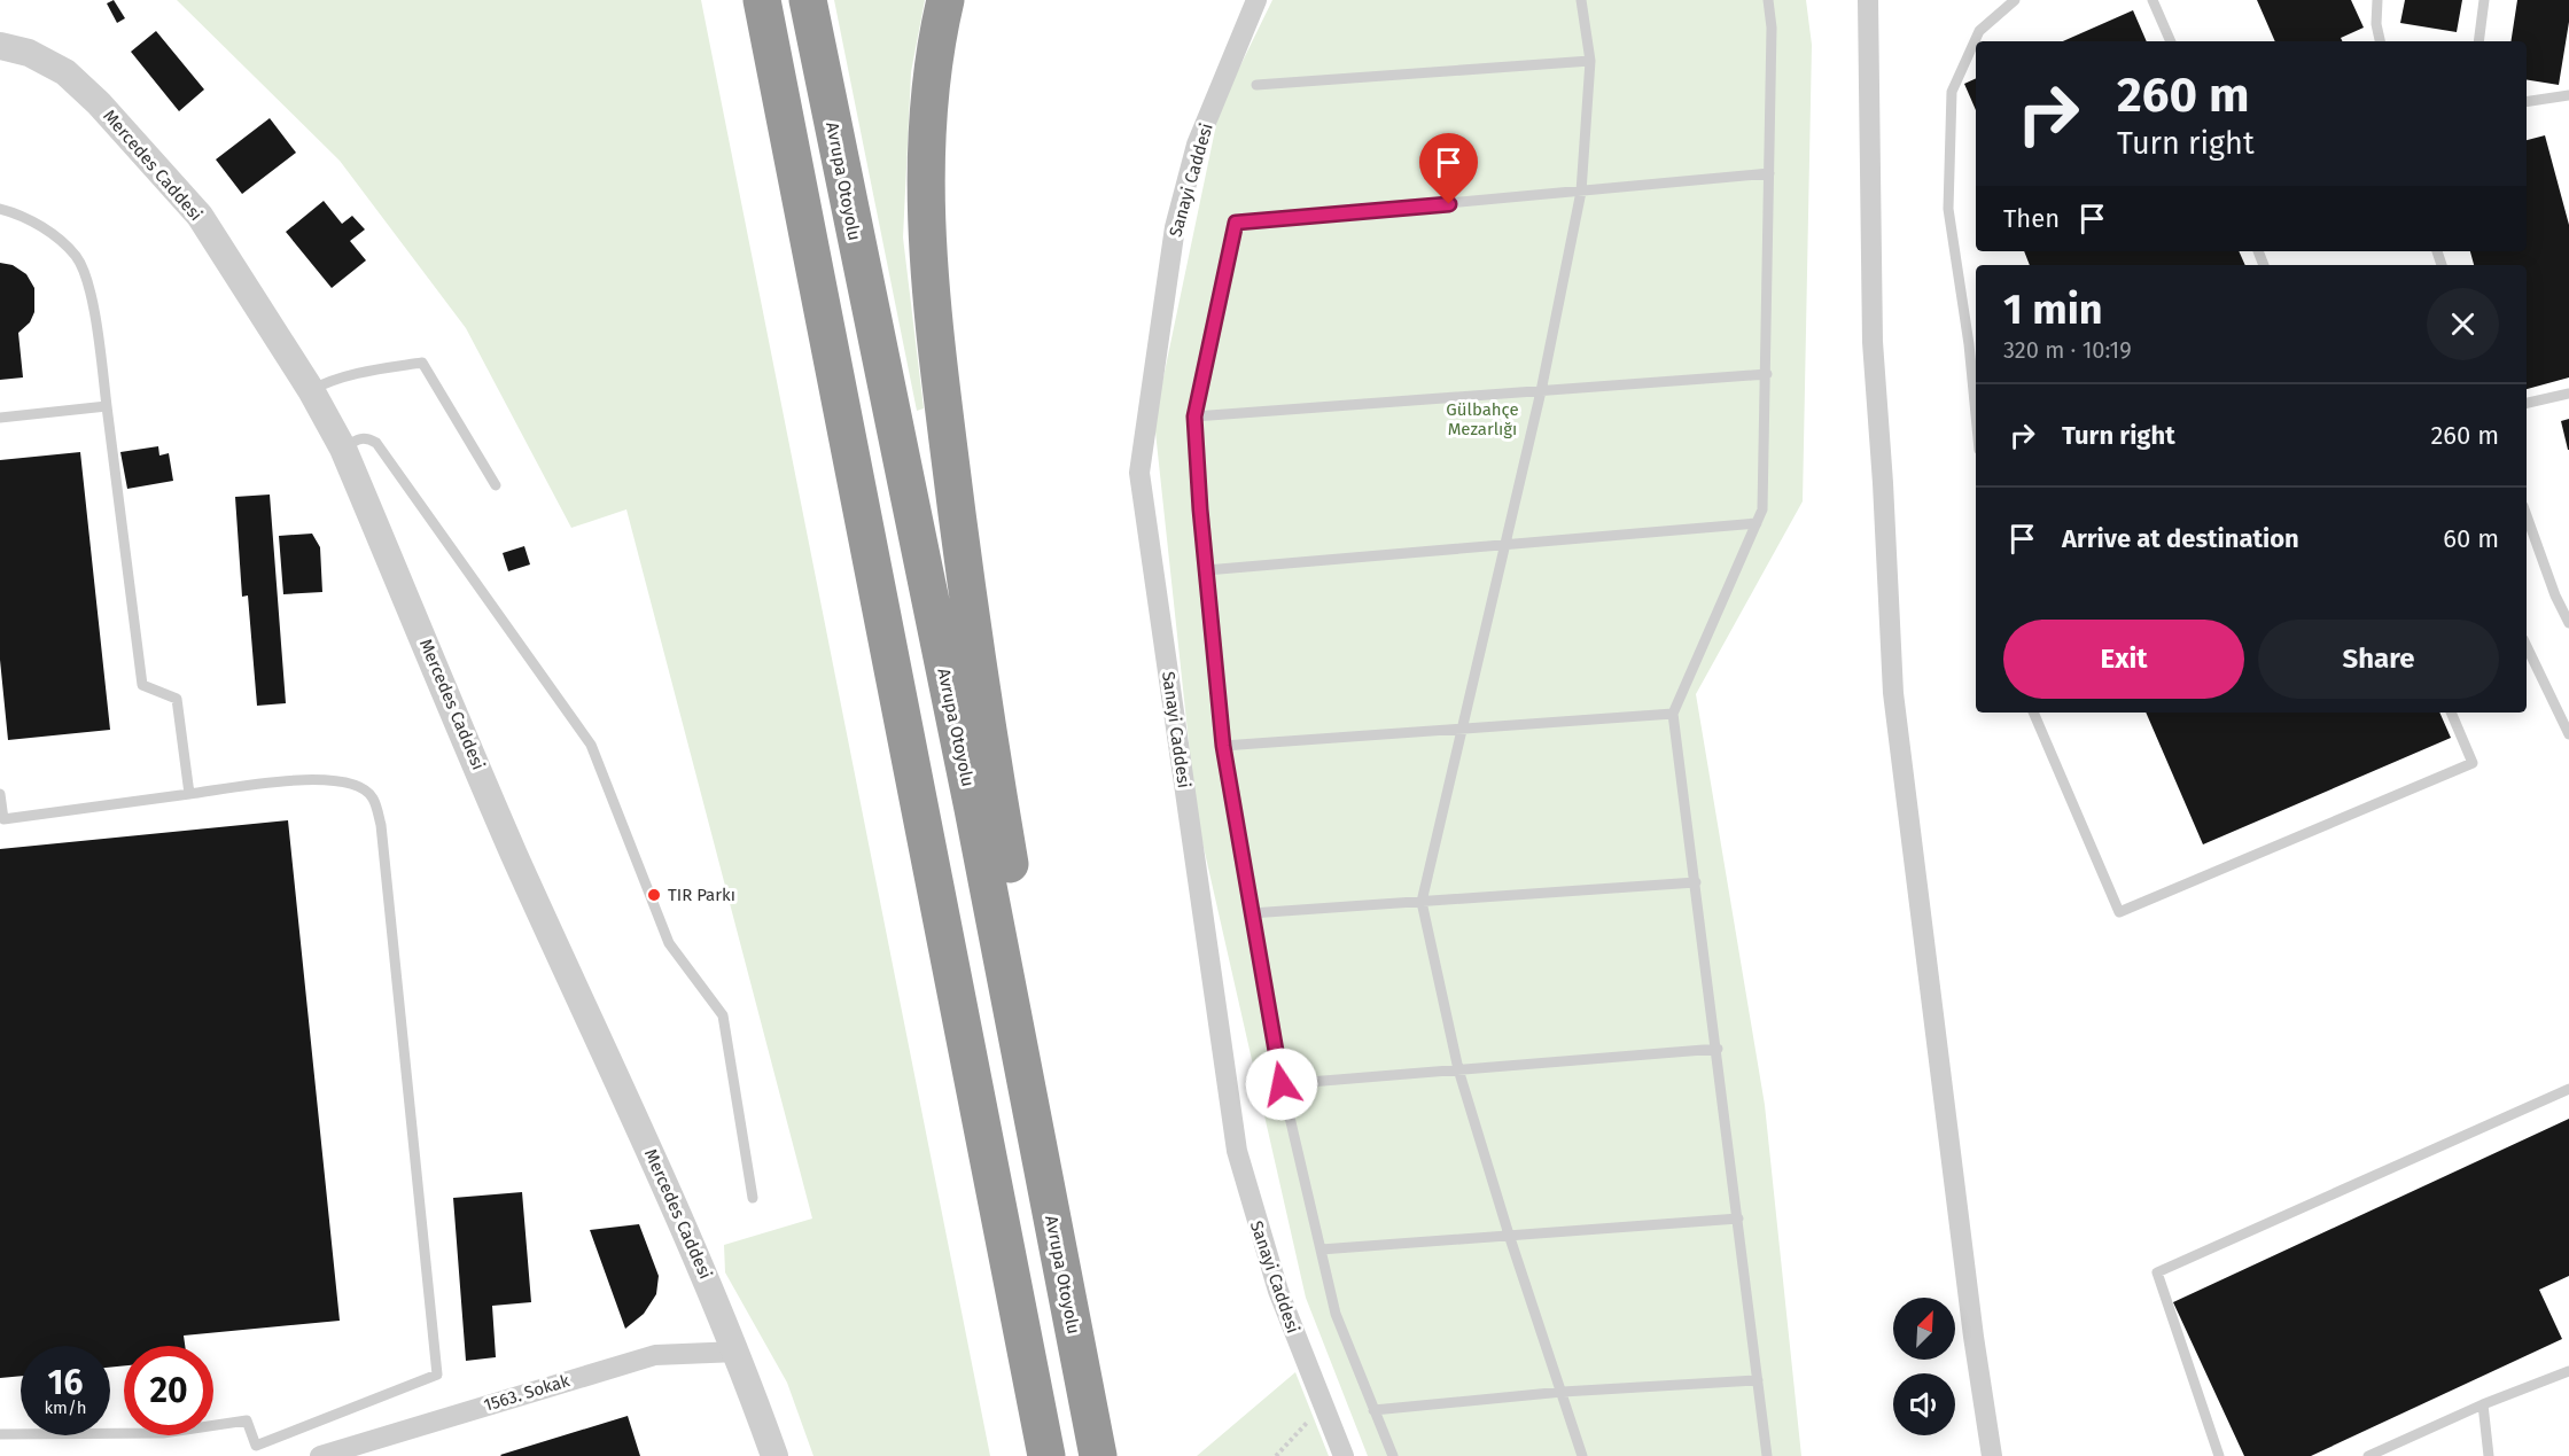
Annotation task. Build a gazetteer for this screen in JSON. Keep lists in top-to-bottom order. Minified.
{"streets":{"highway":["Avrupa Otoyolu"],"street":["Mercedes Caddesi","Sanayi Caddesi","1563. Sokak"]},"crossings":[["Mercedes Caddesi","1563. Sokak"]],"parks":["Gülbahçe Mezarlığı"],"places":["TIR Parkı"],"north":"top right","page":{"turn":["260 m","Turn right"],"then":"Then","heading":["1 min","320 m · 10:19"],"list":[{"name":"Turn right","value":"260 m"},{"name":"Arrive at destination","value":"60 m"}],"buttons":["Exit","Share"],"speed":"16 km/h","limit":"20"}}
